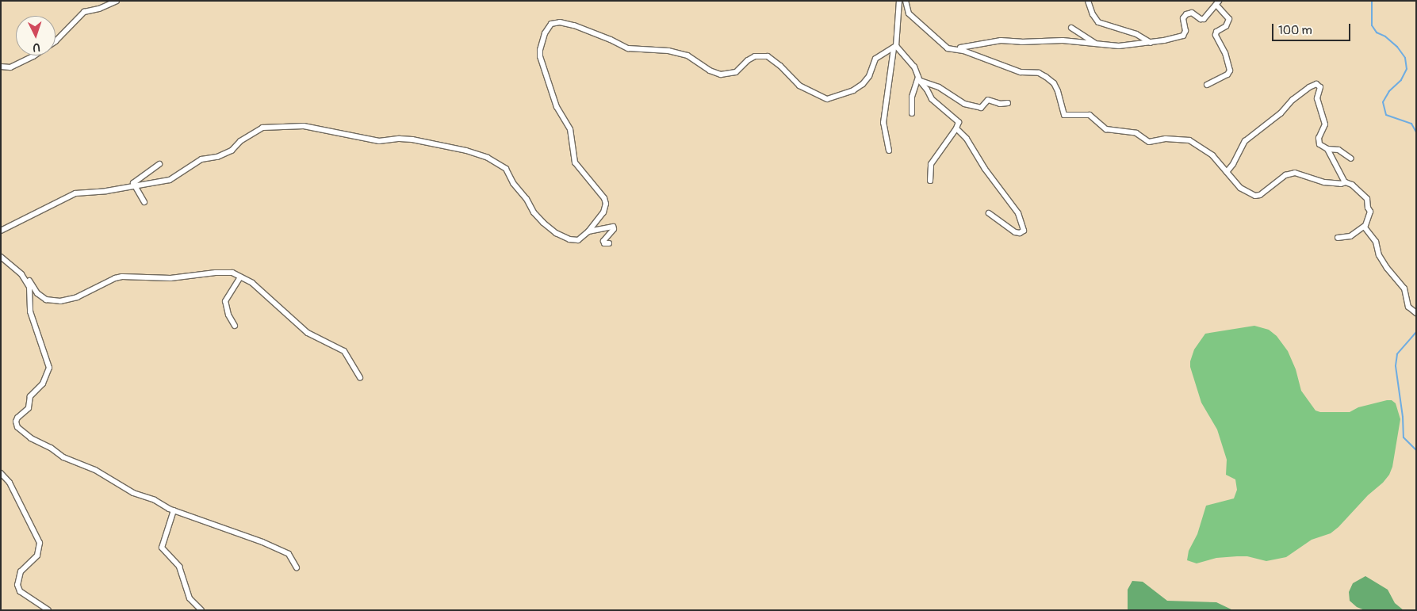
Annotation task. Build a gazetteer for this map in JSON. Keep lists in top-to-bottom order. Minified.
{"scale_bar":"100 m","north":"bottom"}
